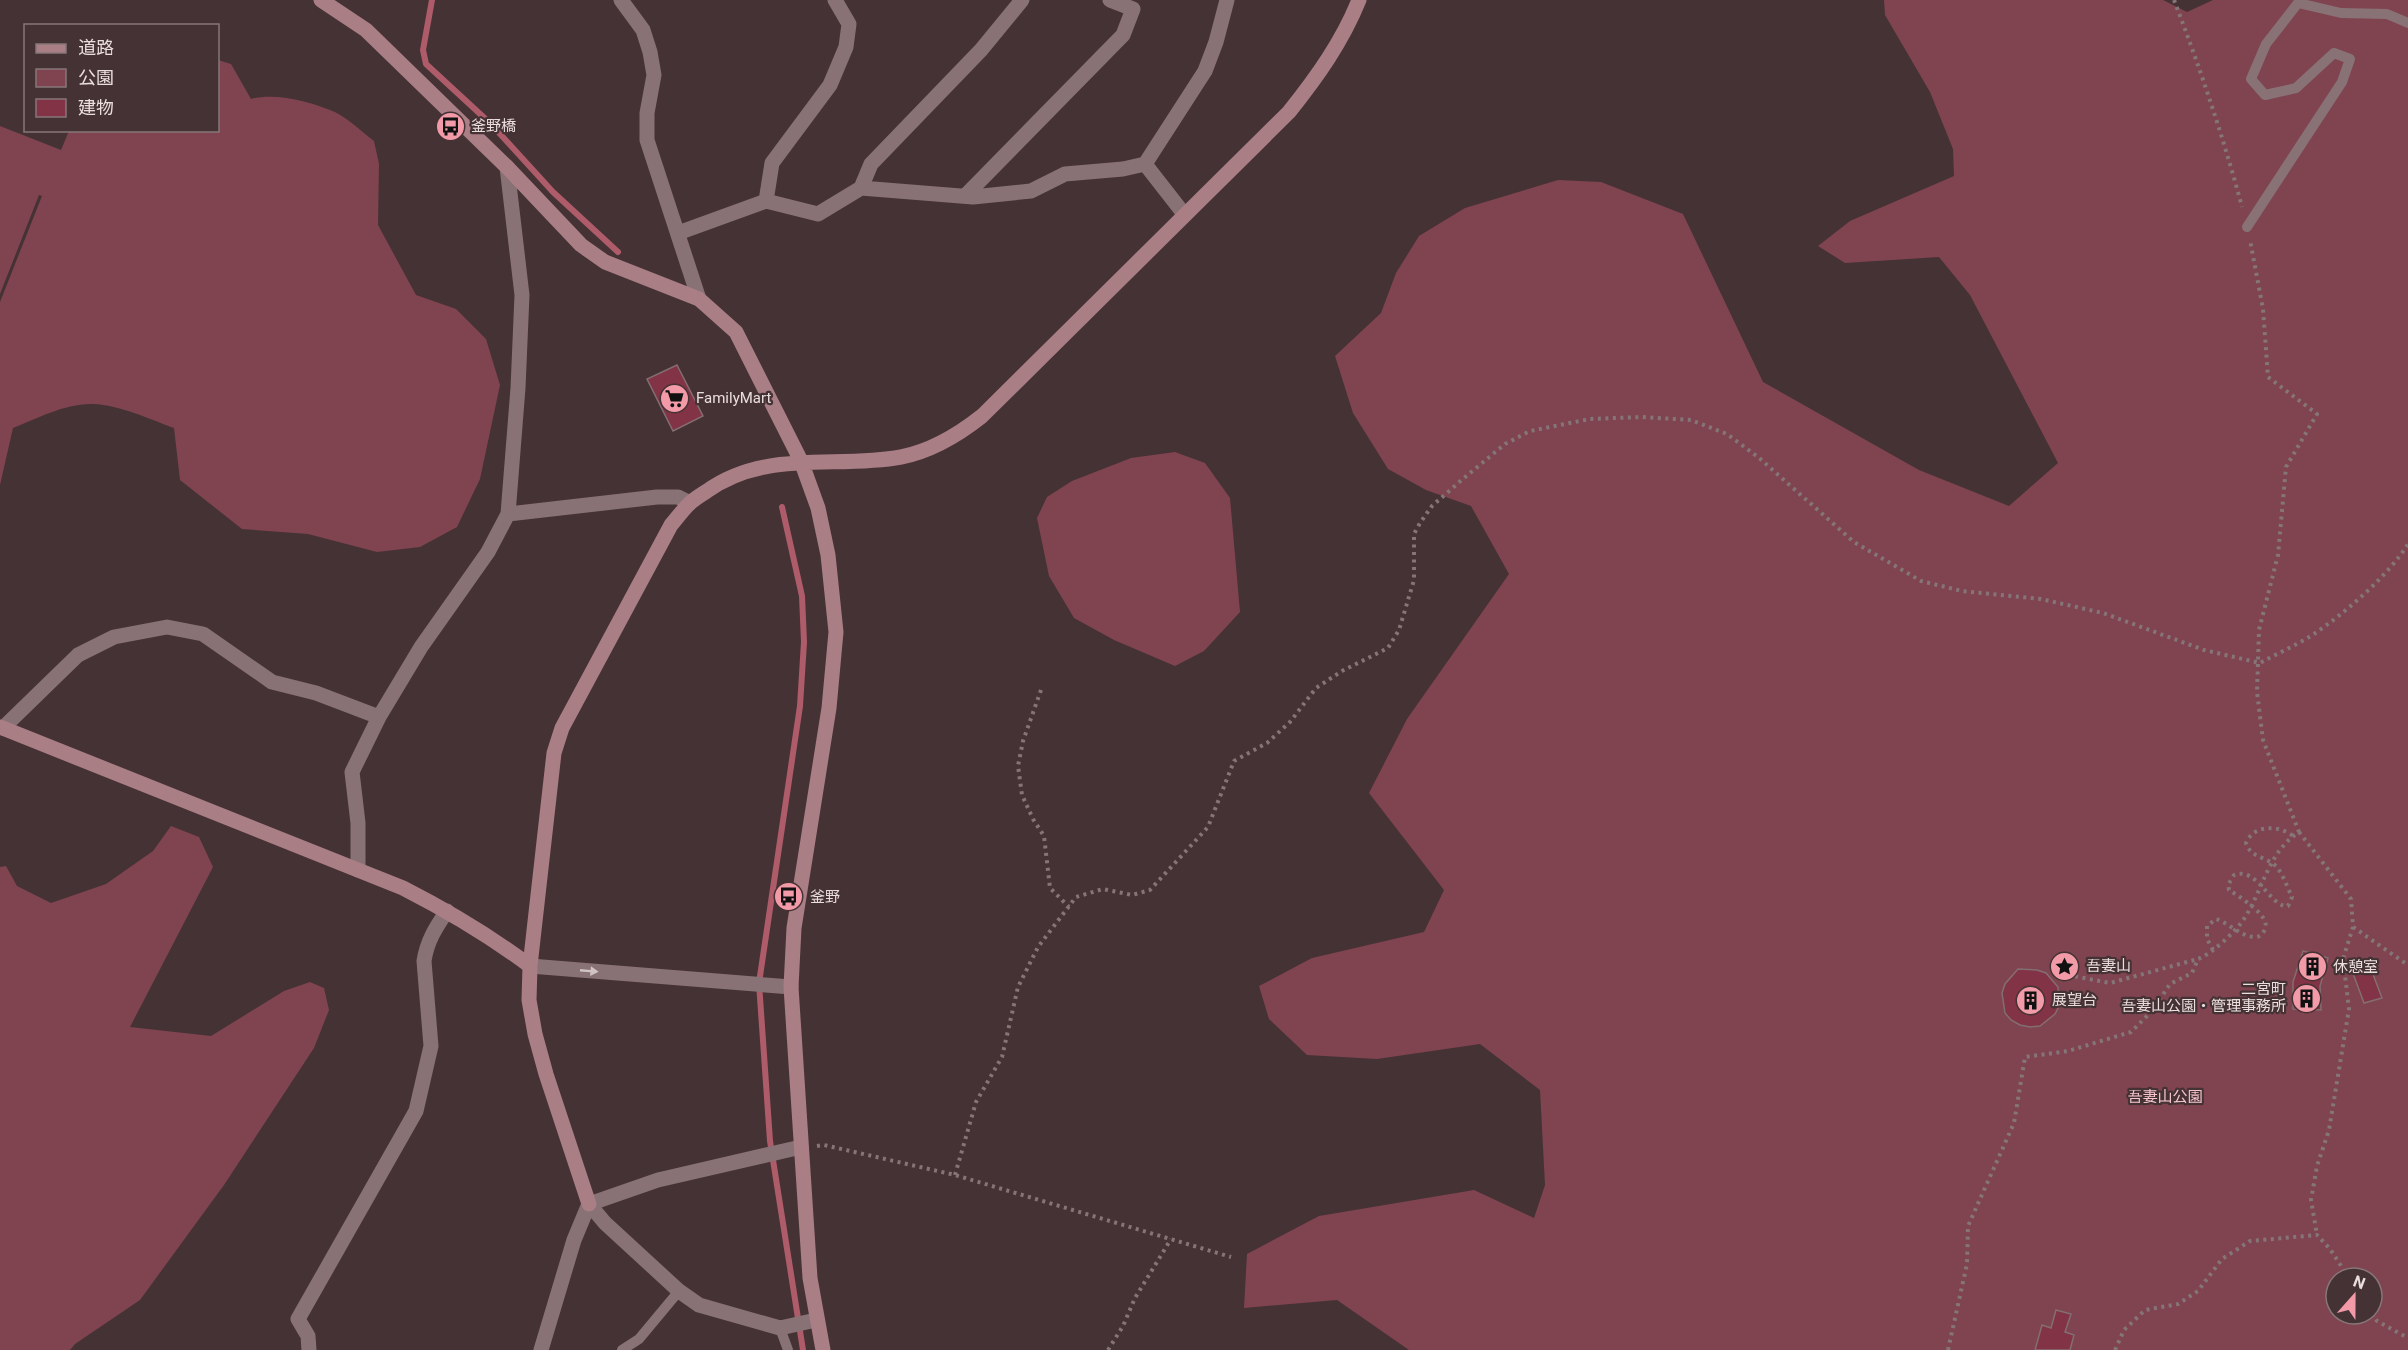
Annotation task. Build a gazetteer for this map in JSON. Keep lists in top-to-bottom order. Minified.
{"parks":["吾妻山公園"],"places":{"bus stop":["釜野橋","釜野"],"supermarket":["FamilyMart"],"place":["吾妻山"],"building":["休憩室","二宮町 吾妻山公園・管理事務所","展望台"]},"legend":["道路","公園","建物"],"north":"top"}
